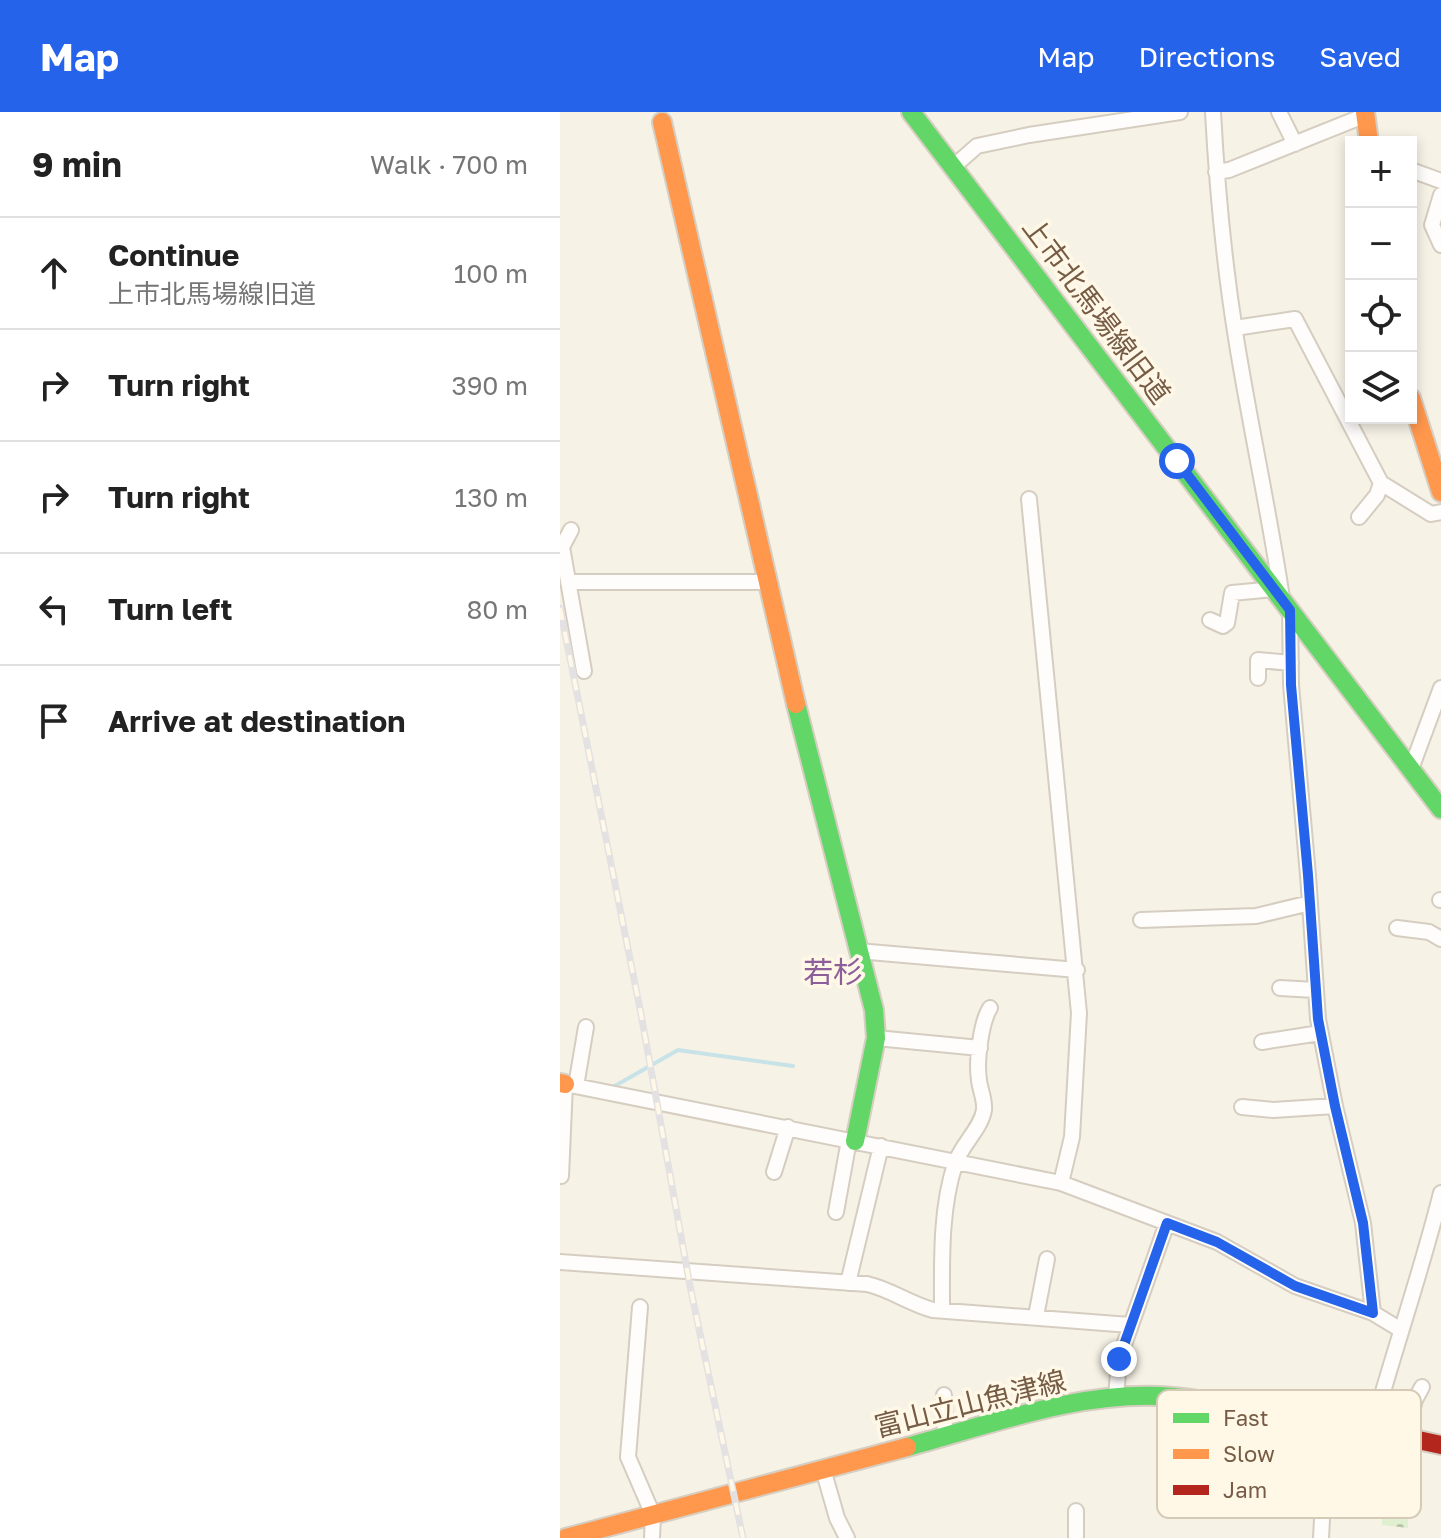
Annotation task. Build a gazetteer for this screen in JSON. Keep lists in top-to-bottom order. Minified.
{"streets":{"street":["上市北馬場線旧道","富山立山魚津線"]},"districts":["若杉"],"legend":["Fast","Slow","Jam"],"page":{"header":"Map","nav":["Map","Directions","Saved"],"heading":["9 min","Walk · 700 m"],"map_buttons":["+","−"],"list":[["Continue","上市北馬場線旧道","100 m"],["Turn right","390 m"],["Turn right","130 m"],["Turn left","80 m"],"Arrive at destination"]}}
